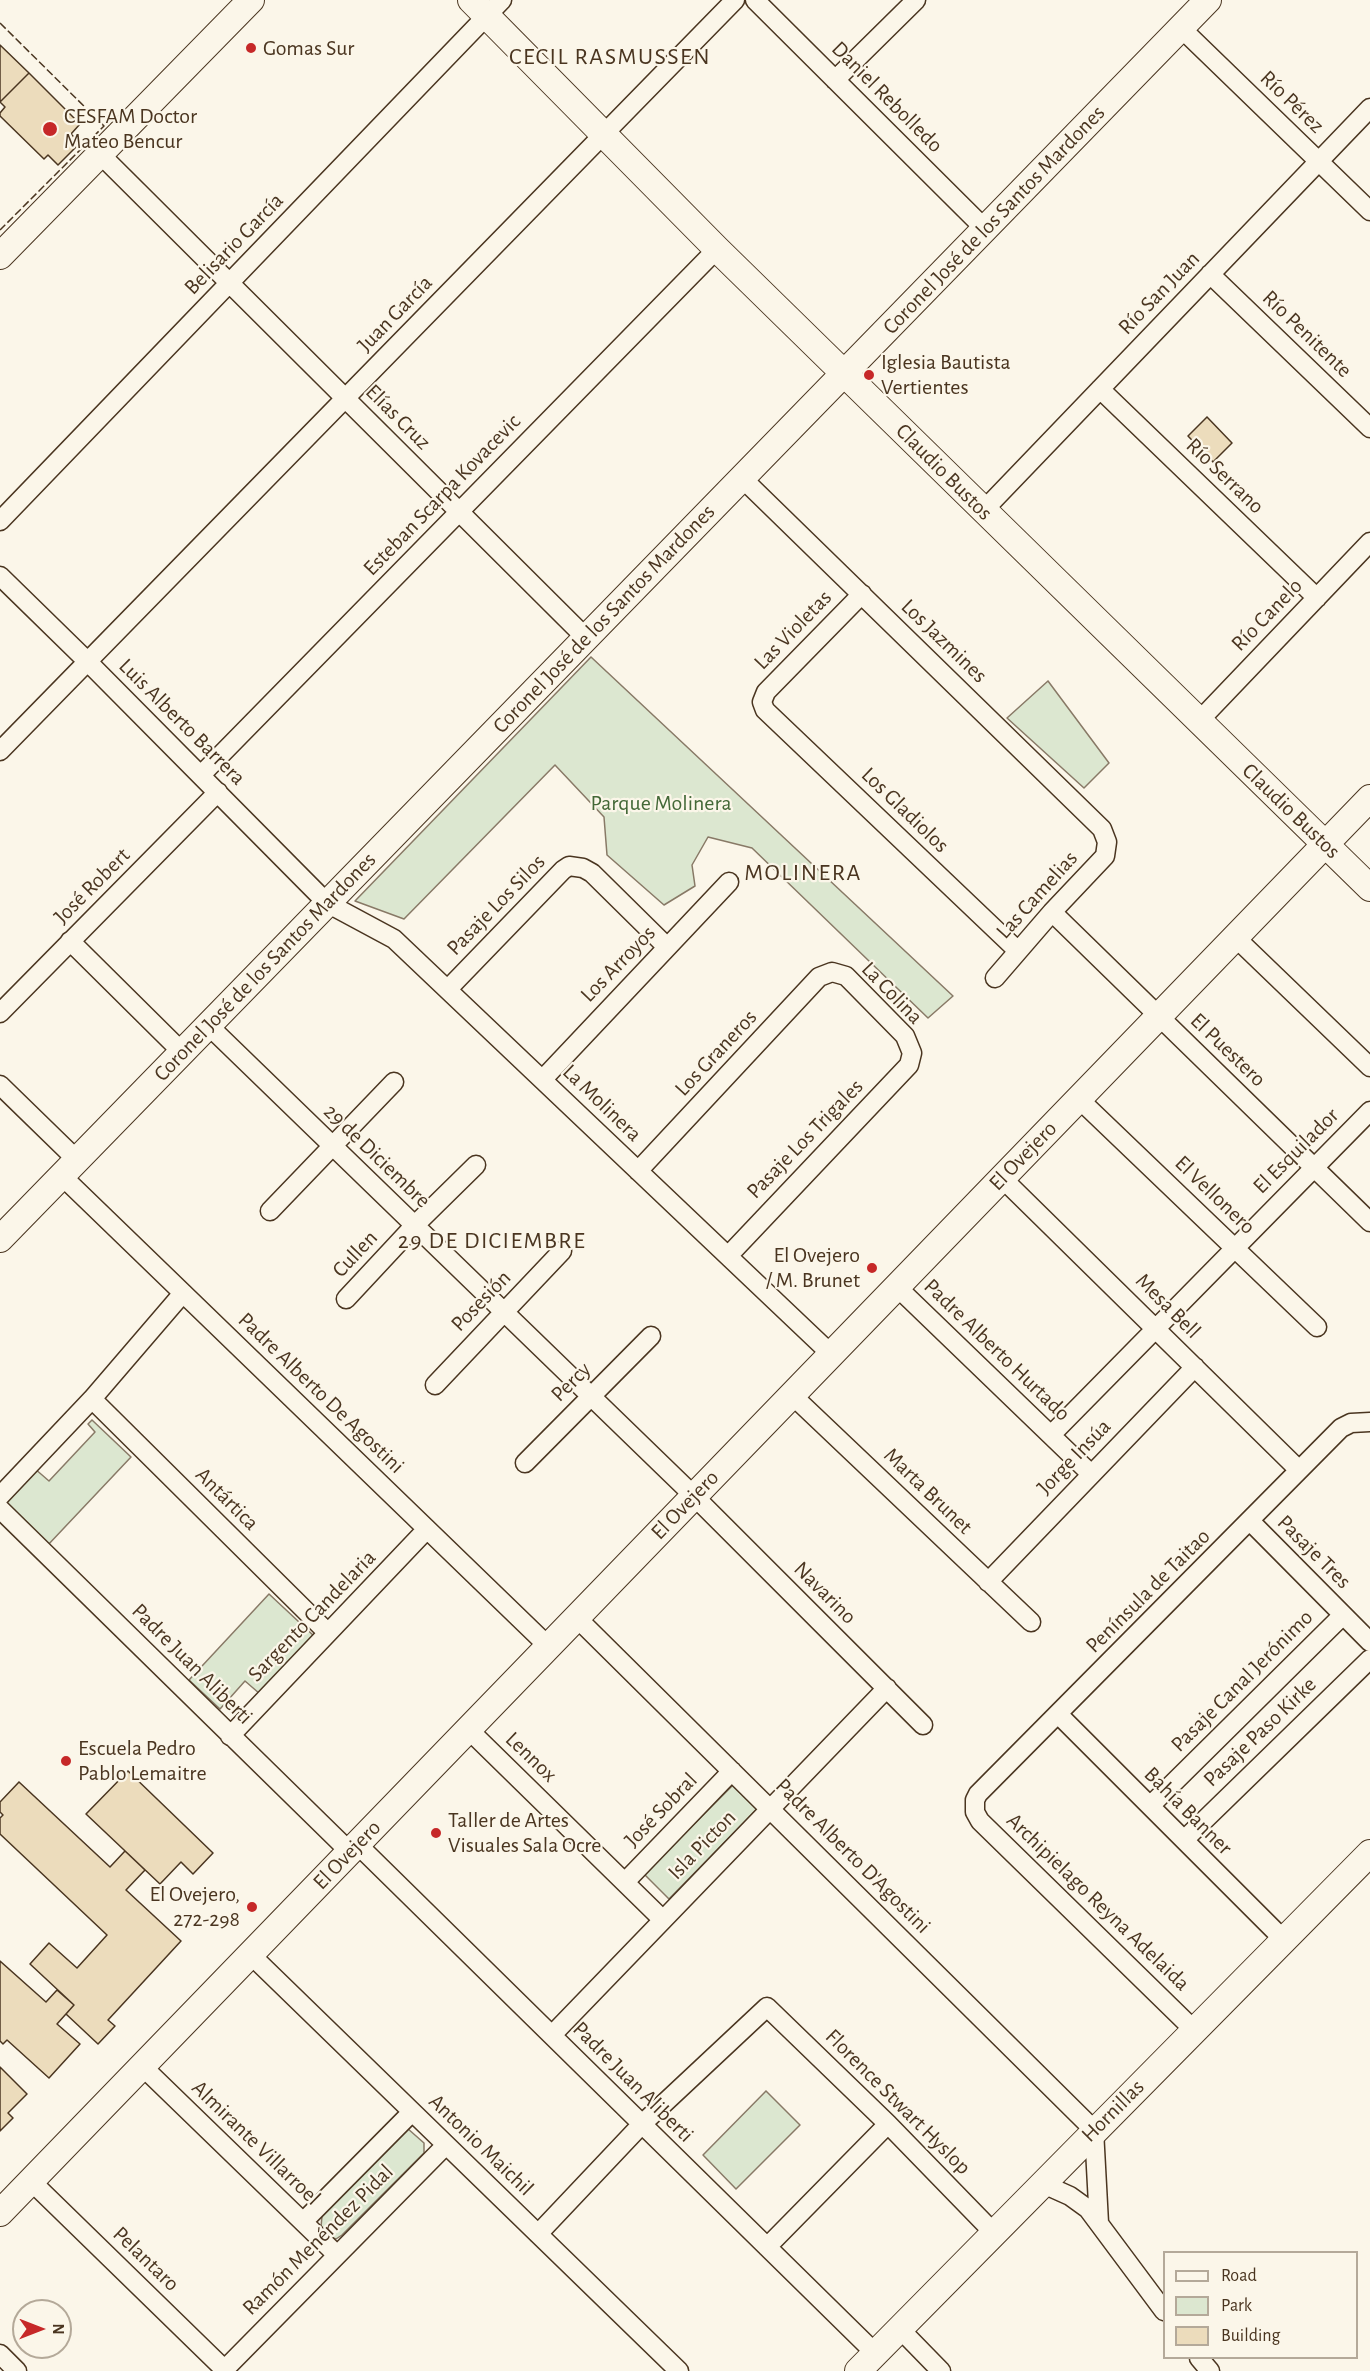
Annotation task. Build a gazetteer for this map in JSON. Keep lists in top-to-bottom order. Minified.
{"streets":{"street":["Daniel Rebolledo","Río Pérez","Coronel José de los Santos Mardones","Belisario García","Río San Juan","Juan García","Río Penitente","Elías Cruz","Claudio Bustos","Río Serrano","Esteban Scarpa Kovacevic","Río Canelo","Las Violetas","Los Jazmines","Luis Alberto Barrera","Los Gladiolos","José Robert","Las Camelias","Pasaje Los Silos","Los Arroyos","La Colina","El Puestero","Los Graneros","La Molinera","Pasaje Los Trigales","El Esquilador","29 de Diciembre","El Ovejero","El Vellonero","Cullen","Posesión","Mesa Bell","Padre Alberto Hurtado","Percy","Padre Alberto De Agostini","Jorge Insúa","Marta Brunet","Antártica","Pasaje Tres","Península de Taitao","Navarino","Sargento Candelaria","Padre Juan Aliberti","Pasaje Canal Jerónimo","Pasaje Paso Kirke","Lennox","José Sobral","Bahía Banner","Isla Picton","Padre Alberto D'Agostini","Archipielago Reyna Adelaida","Florence Stwart Hyslop","Hornillas","Almirante Villarroel","Antonio Maichil","Ramón Menéndez Pidal","Pelantaro"]},"crossings":[["Daniel Rebolledo","Coronel José de los Santos Mardones"],["Río Pérez","Coronel José de los Santos Mardones"],["Río Pérez","Río San Juan"],["Coronel José de los Santos Mardones","Elías Cruz"],["Coronel José de los Santos Mardones","Claudio Bustos"],["Coronel José de los Santos Mardones","Los Jazmines"],["Coronel José de los Santos Mardones","Luis Alberto Barrera"],["Coronel José de los Santos Mardones","La Molinera"],["Coronel José de los Santos Mardones","29 de Diciembre"],["Coronel José de los Santos Mardones","Padre Alberto De Agostini"],["Belisario García","Elías Cruz"],["Belisario García","Claudio Bustos"],["Río San Juan","Río Penitente"],["Río San Juan","Claudio Bustos"],["Río San Juan","Río Serrano"],["Juan García","Elías Cruz"],["Juan García","Claudio Bustos"],["Juan García","Luis Alberto Barrera"],["Elías Cruz","Esteban Scarpa Kovacevic"],["Claudio Bustos","Esteban Scarpa Kovacevic"],["Claudio Bustos","Río Canelo"],["Claudio Bustos","El Ovejero"],["Río Serrano","Río Canelo"],["Esteban Scarpa Kovacevic","Luis Alberto Barrera"],["Las Violetas","Los Jazmines"],["Las Violetas","Los Gladiolos"],["Los Jazmines","Las Camelias"],["Luis Alberto Barrera","José Robert"],["Luis Alberto Barrera","La Molinera"],["Los Gladiolos","Las Camelias"],["Las Camelias","El Puestero"],["Pasaje Los Silos","Los Arroyos"],["Pasaje Los Silos","La Molinera"],["Los Arroyos","La Molinera"],["La Colina","Los Graneros"],["La Colina","Pasaje Los Trigales"],["El Puestero","El Esquilador"],["El Puestero","El Ovejero"],["Los Graneros","La Molinera"],["La Molinera","Pasaje Los Trigales"],["La Molinera","El Ovejero"],["El Esquilador","El Vellonero"],["El Esquilador","Mesa Bell"],["El Esquilador","Padre Alberto Hurtado"],["29 de Diciembre","El Ovejero"],["29 de Diciembre","Cullen"],["29 de Diciembre","Posesión"],["29 de Diciembre","Percy"],["29 de Diciembre","Navarino"],["El Ovejero","El Vellonero"],["El Ovejero","Mesa Bell"],["El Ovejero","Padre Alberto Hurtado"],["El Ovejero","Padre Alberto De Agostini"],["El Ovejero","Marta Brunet"],["El Ovejero","Navarino"],["El Ovejero","Padre Juan Aliberti"],["El Ovejero","Lennox"],["El Ovejero","Padre Alberto D'Agostini"],["El Ovejero","Almirante Villarroel"],["El Ovejero","Antonio Maichil"],["El Ovejero","Pelantaro"],["Mesa Bell","Jorge Insúa"],["Mesa Bell","Península de Taitao"],["Padre Alberto Hurtado","Jorge Insúa"],["Padre Alberto De Agostini","Sargento Candelaria"],["Jorge Insúa","Marta Brunet"],["Antártica","Sargento Candelaria"],["Pasaje Tres","Península de Taitao"],["Pasaje Tres","Pasaje Canal Jerónimo"],["Península de Taitao","Bahía Banner"],["Península de Taitao","Archipielago Reyna Adelaida"],["Navarino","Isla Picton"],["Sargento Candelaria","Padre Juan Aliberti"],["Padre Juan Aliberti","Isla Picton"],["Padre Juan Aliberti","Florence Stwart Hyslop"],["Padre Juan Aliberti","Hornillas"],["Pasaje Canal Jerónimo","Bahía Banner"],["Pasaje Paso Kirke","Bahía Banner"],["Lennox","José Sobral"],["Lennox","Isla Picton"],["José Sobral","Padre Alberto D'Agostini"],["Bahía Banner","Hornillas"],["Isla Picton","Padre Alberto D'Agostini"],["Padre Alberto D'Agostini","Hornillas"],["Archipielago Reyna Adelaida","Hornillas"],["Florence Stwart Hyslop","Hornillas"],["Almirante Villarroel","Ramón Menéndez Pidal"],["Antonio Maichil","Ramón Menéndez Pidal"],["Ramón Menéndez Pidal","Pelantaro"]],"districts":["CECIL RASMUSSEN","MOLINERA","29 DE DICIEMBRE"],"parks":["Parque Molinera"],"places":["Gomas Sur","CESFAM Doctor Mateo Bencur","Iglesia Bautista Vertientes","El Ovejero / M. Brunet","Escuela Pedro Pablo Lemaitre","Taller de Artes Visuales Sala Ocre","El Ovejero, 272-298"],"legend":["Road","Park","Building"],"north":"right"}
